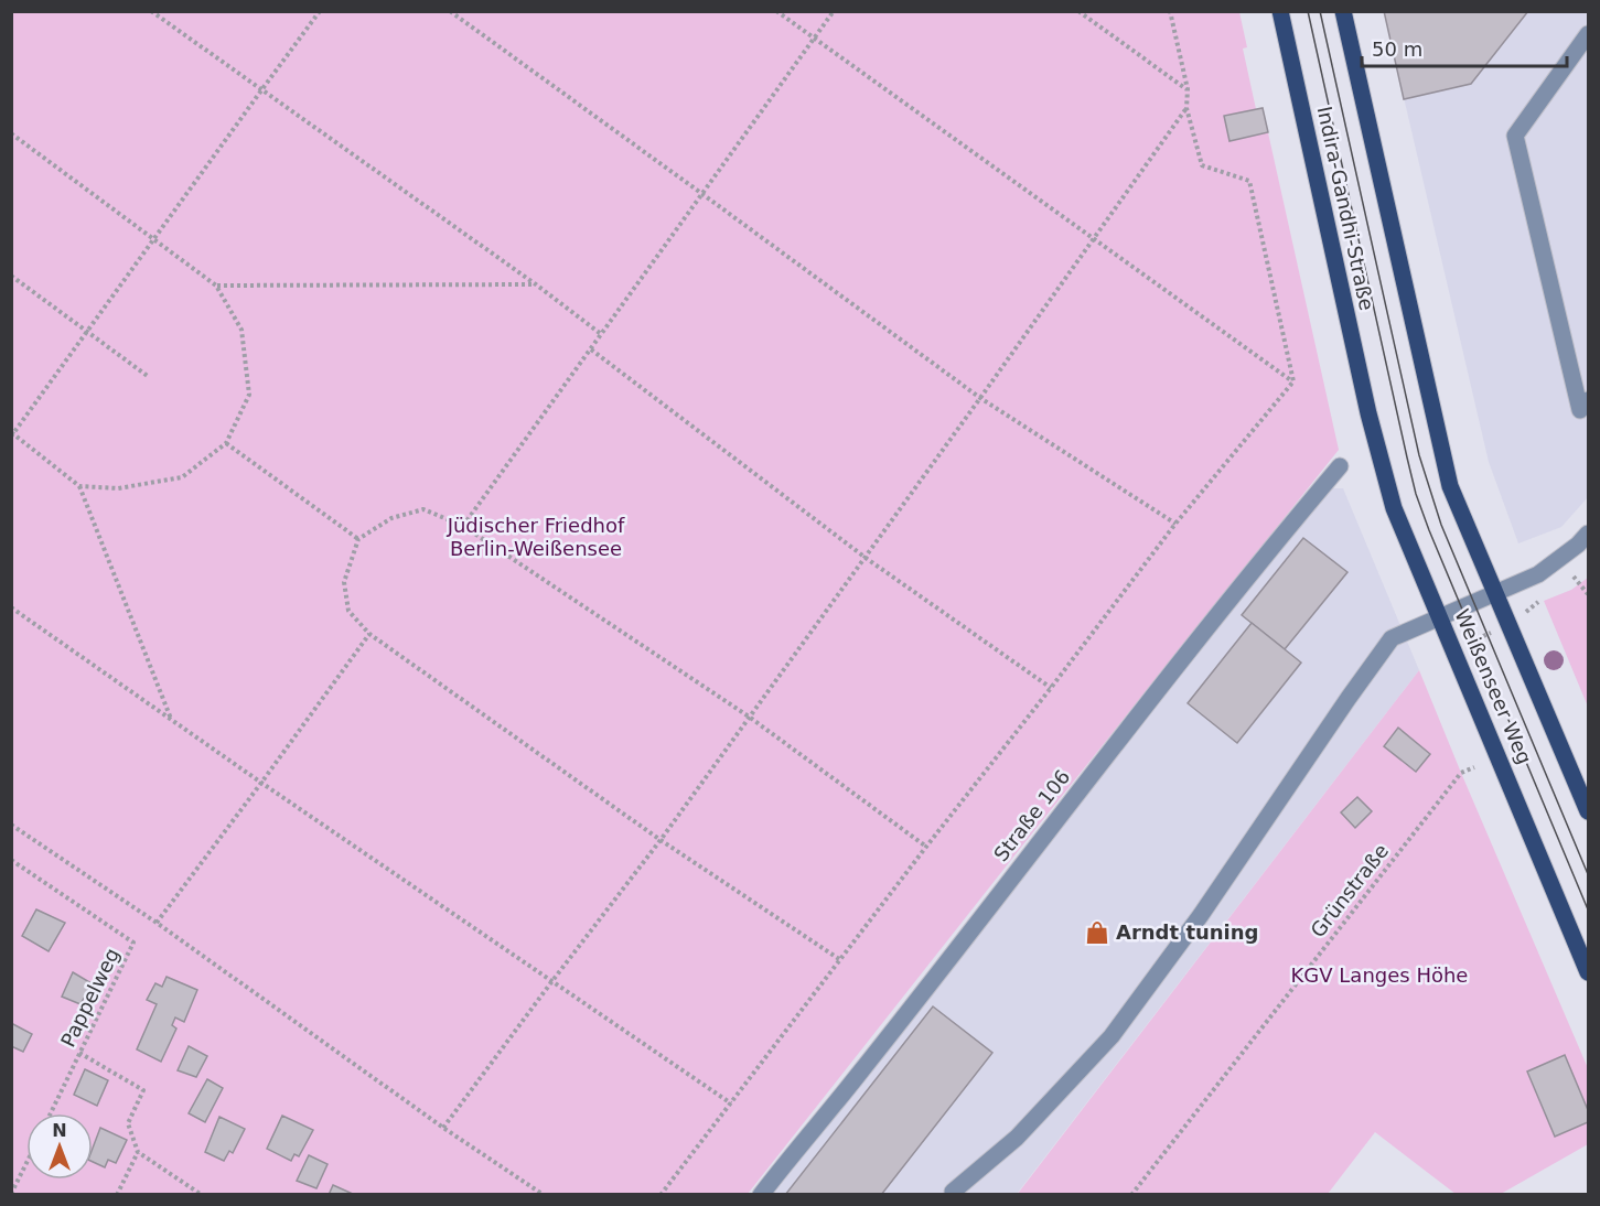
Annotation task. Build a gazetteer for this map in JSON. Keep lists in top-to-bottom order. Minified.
{"streets":{"main road":["Indira-Gandhi-Straße","Weißenseer Weg"],"street":["Straße 106"],"path":["Grünstraße","Pappelweg"]},"crossings":[["Indira-Gandhi-Straße","Weißenseer Weg"]],"parks":["Jüdischer Friedhof Berlin-Weißensee","KGV Langes Höhe"],"places":{"shop":["Arndt tuning"]},"scale_bar":"50 m","north":"top"}
